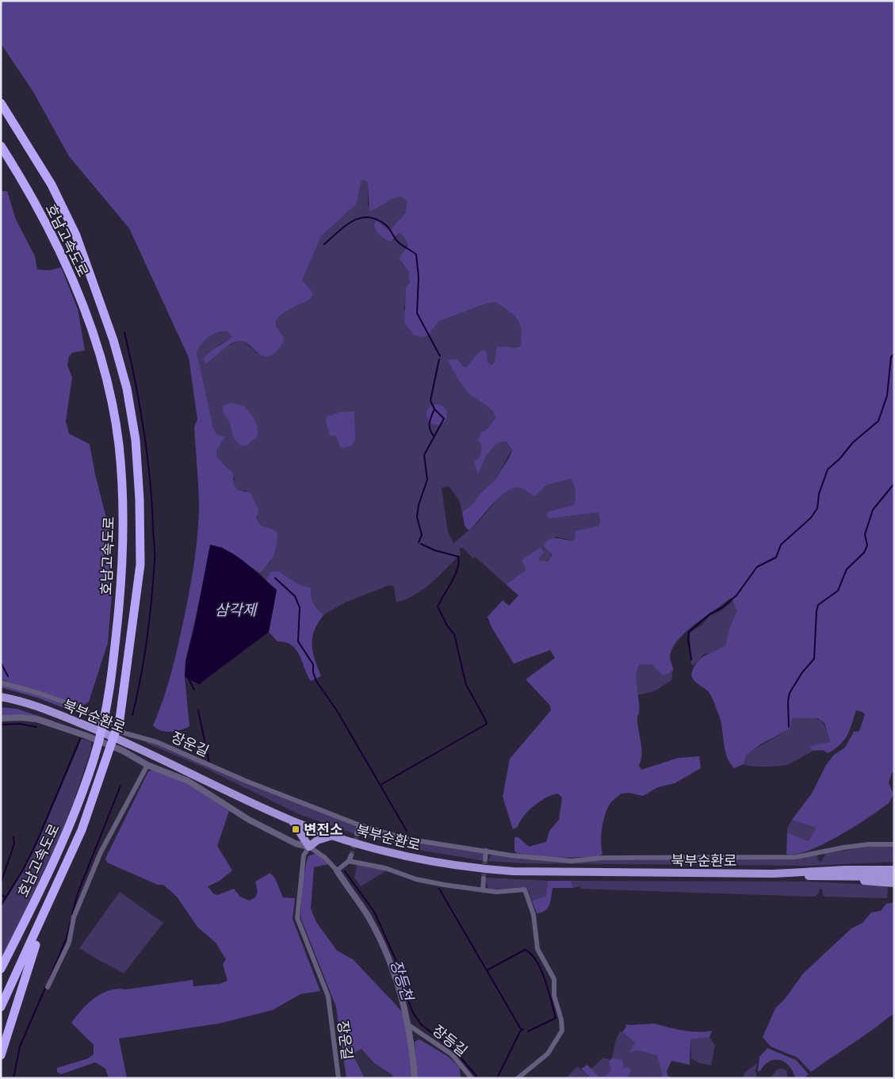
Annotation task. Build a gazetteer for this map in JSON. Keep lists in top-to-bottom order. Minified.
{"streets":{"highway":["호남고속도로"],"main road":["북부순환로"],"street":["장운길","장등길"]},"water":["삼각제","장등천"],"places":{"transit":["변전소"]}}
